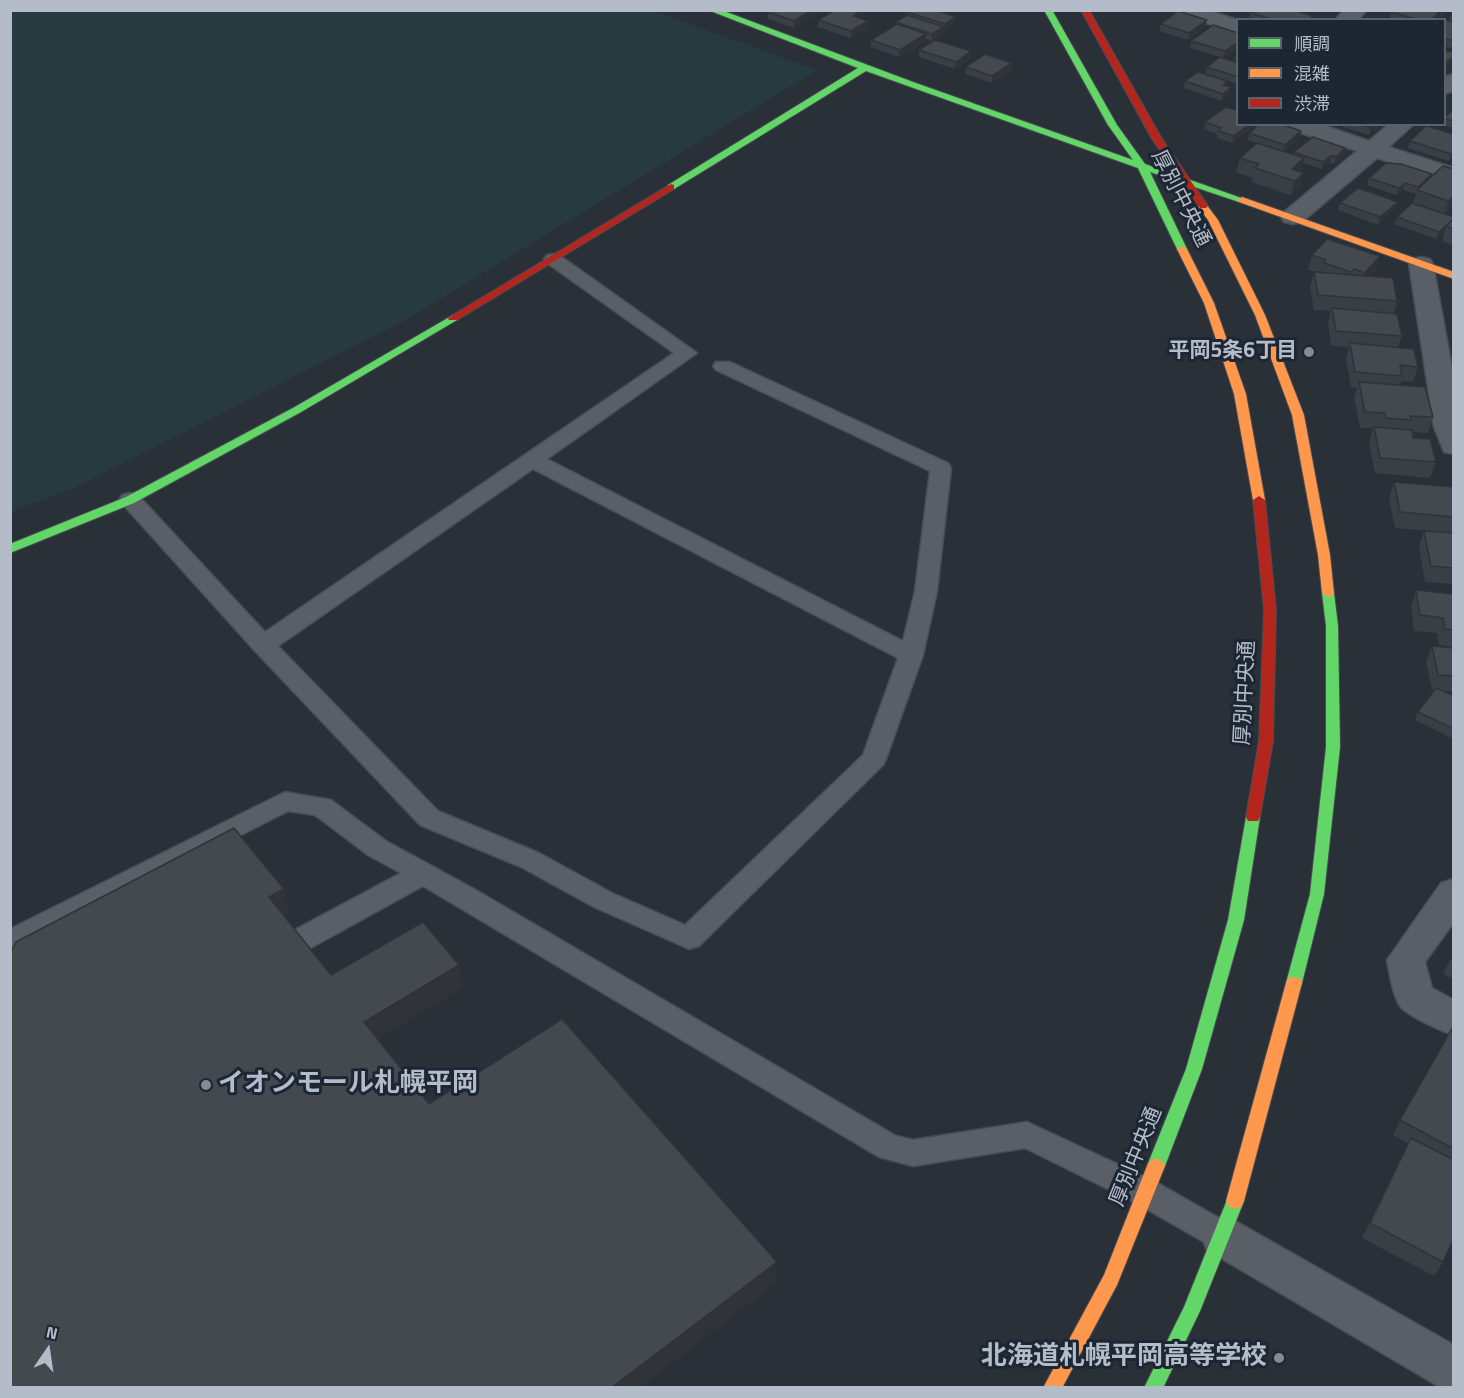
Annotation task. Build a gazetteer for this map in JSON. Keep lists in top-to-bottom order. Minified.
{"streets":{"main road":["厚別中央通"]},"places":["平岡5条6丁目","イオンモール札幌平岡","北海道札幌平岡高等学校"],"legend":["順調","混雑","渋滞"],"north":"top"}
